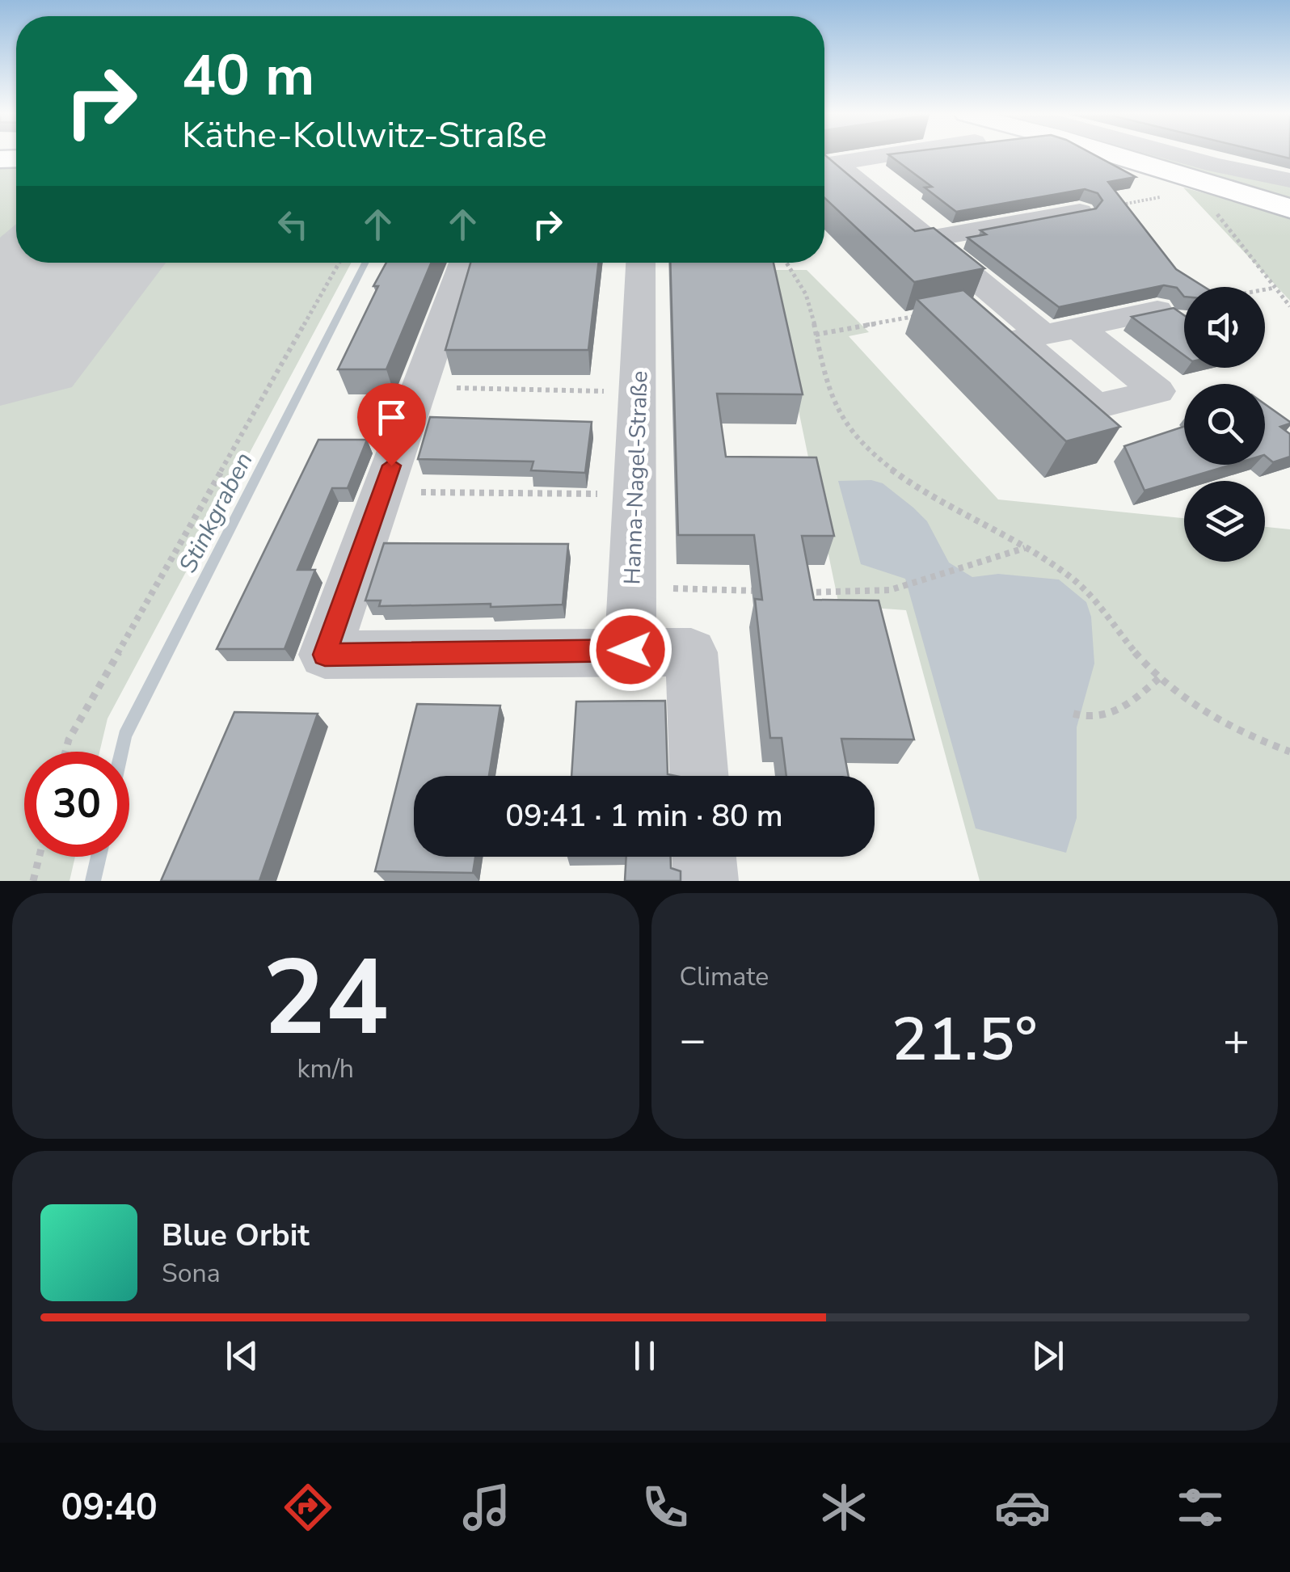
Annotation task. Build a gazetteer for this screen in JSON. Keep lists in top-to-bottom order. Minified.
{"streets":{"street":["Hanna-Nagel-Straße"]},"water":["Stinkgraben"],"page":{"turn":["40 m","Käthe-Kollwitz-Straße"],"limit":"30","trip":"09:41 · 1 min · 80 m","tile":[["24","km/h"],"Climate"],"heat":["−","21.5°","+"],"song":["Blue Orbit","Sona"],"tabs":"09:40"}}
